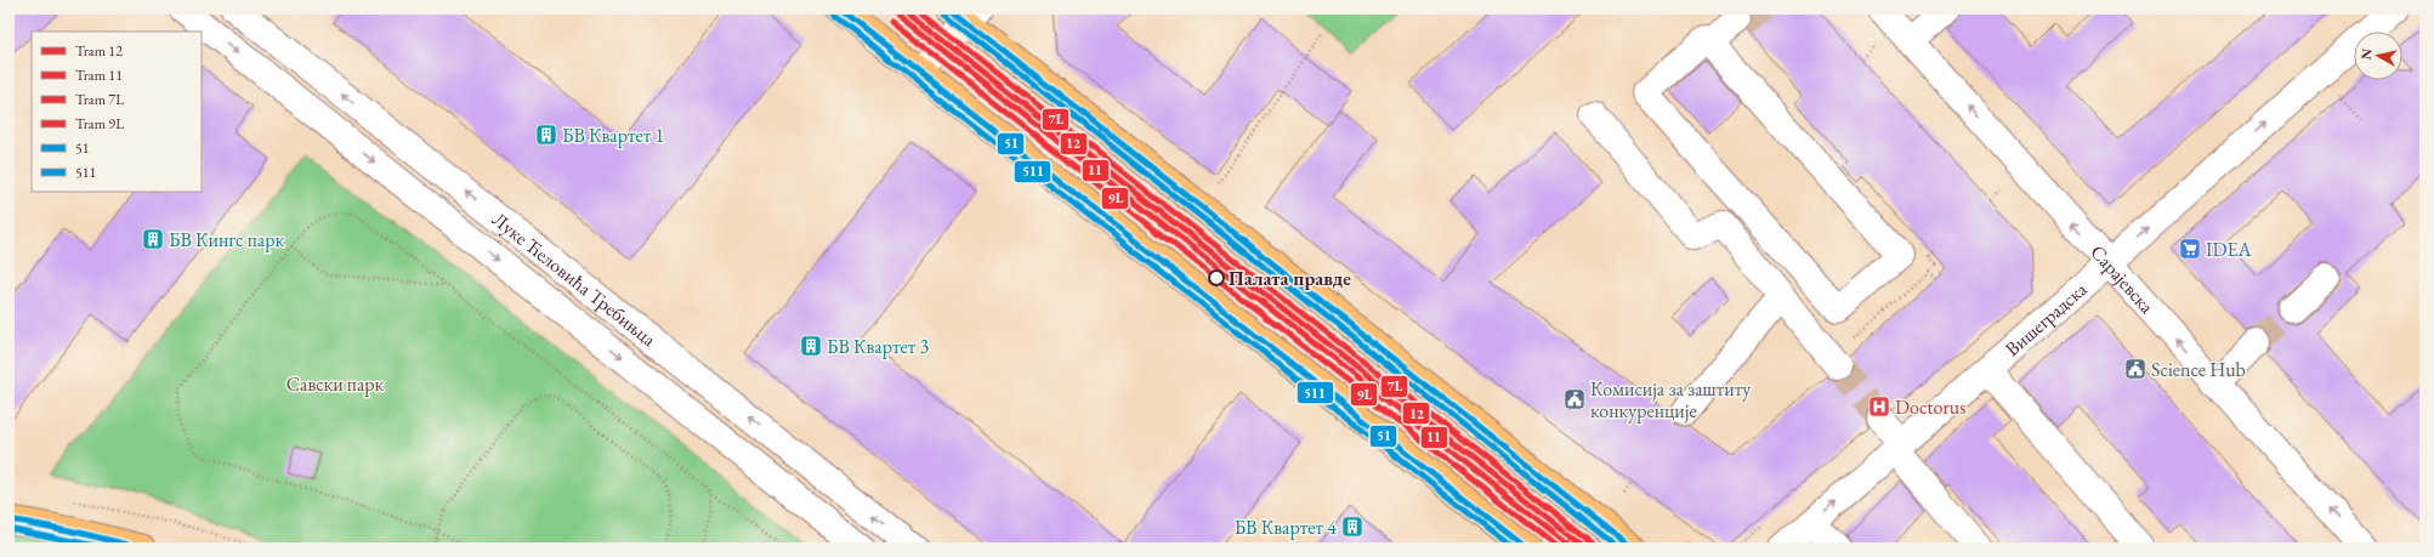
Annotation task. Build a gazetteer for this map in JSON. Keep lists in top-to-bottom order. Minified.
{"streets":{"street":["Луке Ћеловића Требињца","Сарајевска","Вишеградска"]},"crossings":[["Сарајевска","Вишеградска"]],"parks":["Савски парк"],"places":{"building":["БВ Квартет 1","БВ Кингс парк","БВ Квартет 3","БВ Квартет 4"],"supermarket":["IDEA"],"other":["Палата правде"],"public building":["Science Hub","Комисија за заштиту конкуренције"],"hospital":["Doctorus"]},"lines":["tram line 12","tram line 7L","transit line 51","tram line 11","transit line 511","tram line 9L"],"legend":["Tram 12","Tram 11","Tram 7L","Tram 9L","51","511"],"north":"left"}
